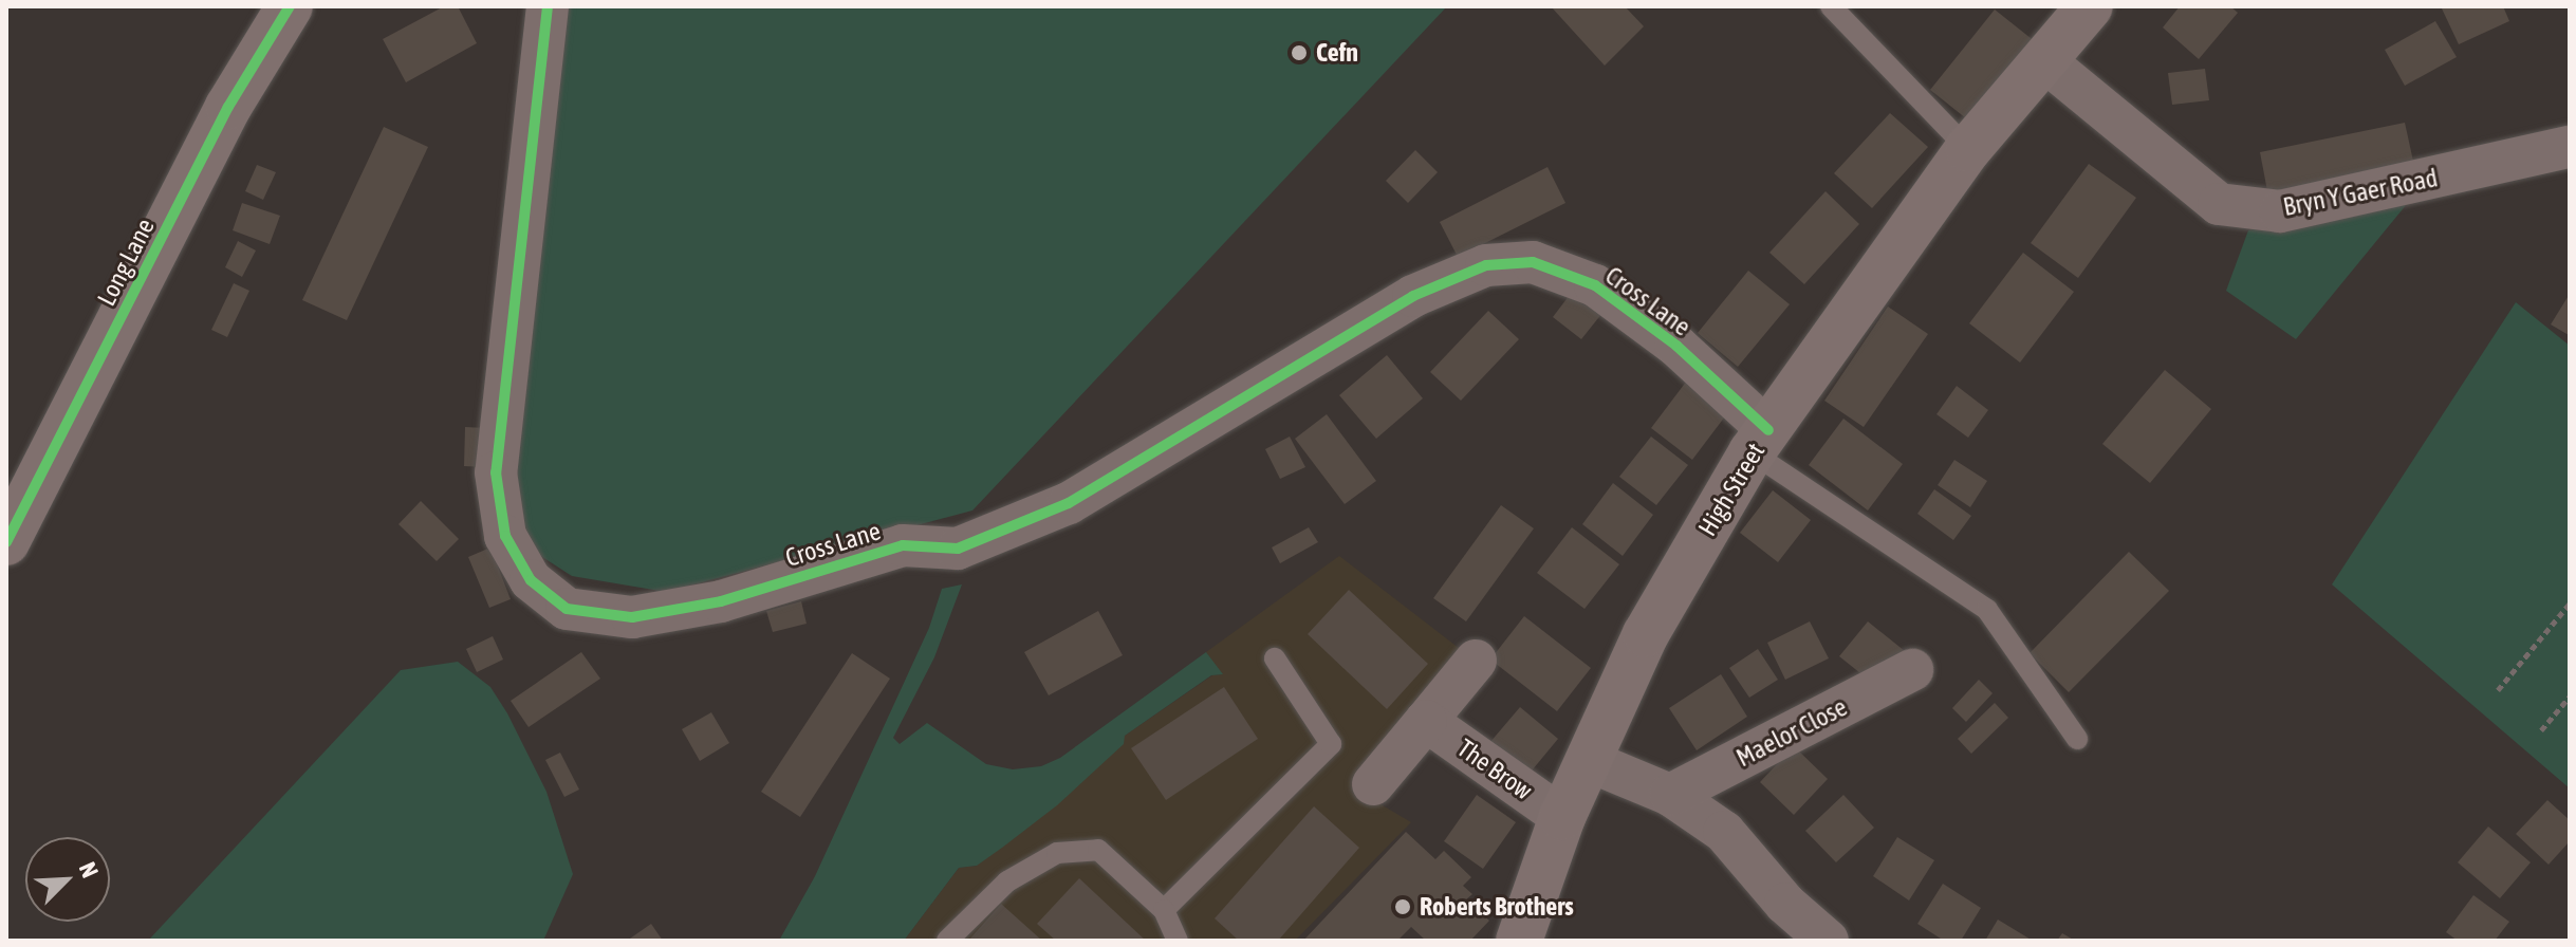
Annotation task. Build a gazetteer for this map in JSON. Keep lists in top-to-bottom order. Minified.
{"streets":{"main road":["Long Lane","High Street"],"street":["Bryn Y Gaer Road","Cross Lane","Maelor Close","The Brow"]},"crossings":[["Bryn Y Gaer Road","High Street"],["Cross Lane","High Street"],["High Street","The Brow"]],"places":["Cefn","Roberts Brothers"],"north":"top right"}
